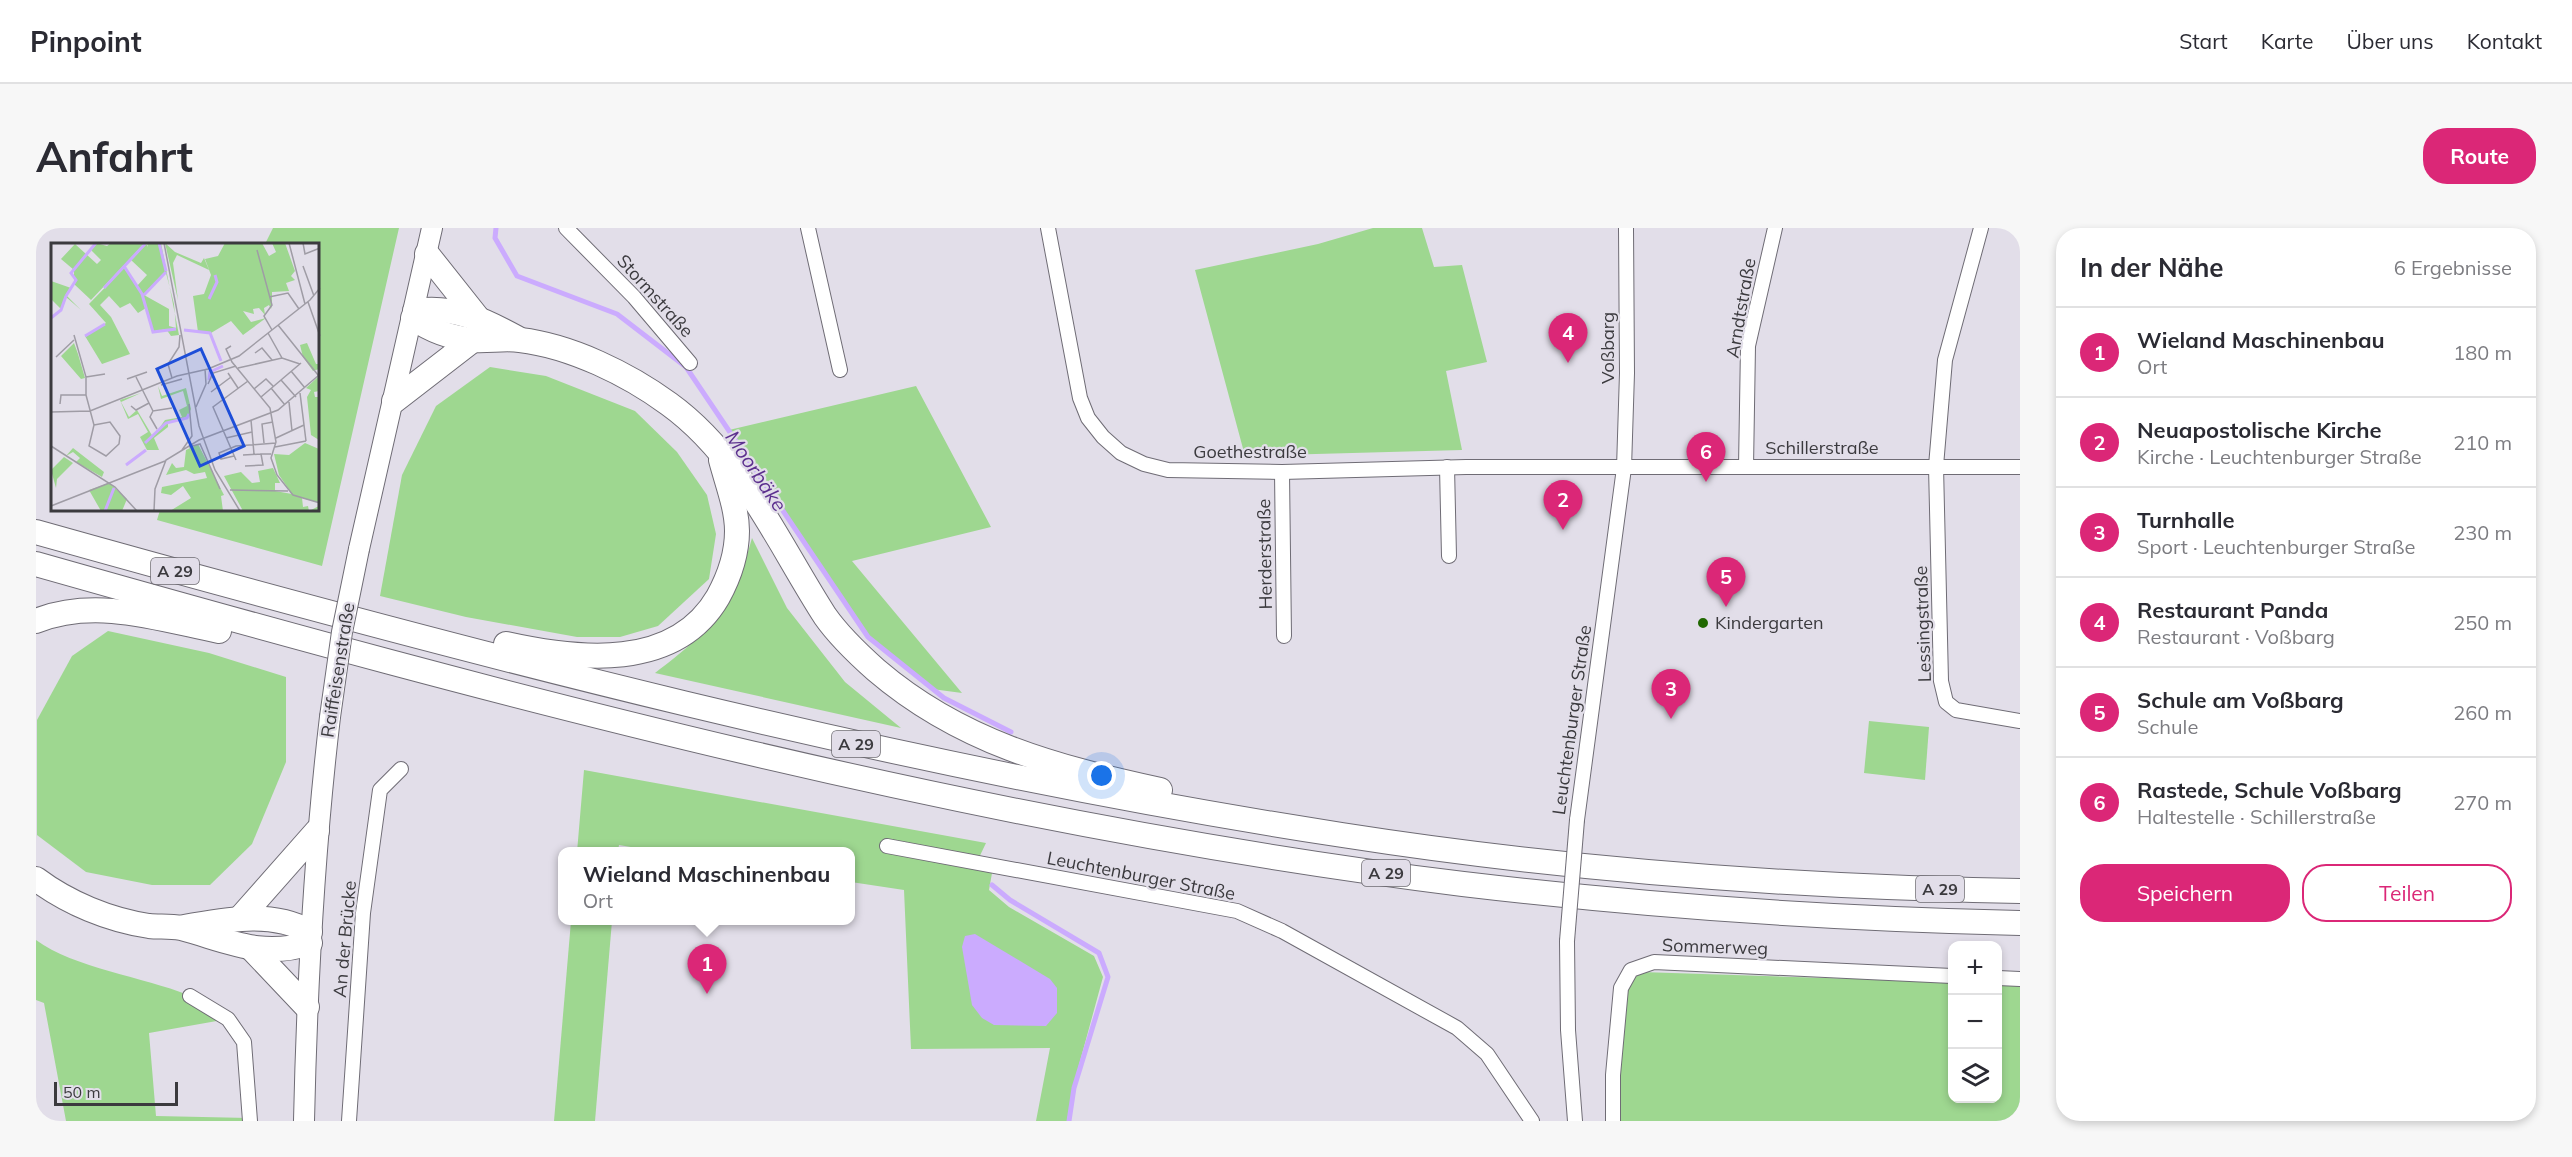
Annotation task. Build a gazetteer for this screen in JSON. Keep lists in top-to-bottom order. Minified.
{"streets":{"highway":["A 29"],"main road":["Raiffeisenstraße"],"street":["Stormstraße","Arndtstraße","Voßbarg","Schillerstraße","Goethestraße","Herderstraße","Lessingstraße","Leuchtenburger Straße","An der Brücke","Sommerweg"]},"crossings":[["Arndtstraße","Schillerstraße"],["Voßbarg","Schillerstraße"],["Voßbarg","Goethestraße"],["Voßbarg","Leuchtenburger Straße"],["Schillerstraße","Goethestraße"],["Schillerstraße","Lessingstraße"],["Schillerstraße","Leuchtenburger Straße"],["Goethestraße","Herderstraße"],["Goethestraße","Leuchtenburger Straße"],["A 29","Raiffeisenstraße"]],"water":["Moorbäke"],"places":["Kindergarten"],"scale_bar":"50 m","page":{"header":"Pinpoint","nav":["Start","Karte","Über uns","Kontakt"],"buttons":["Route",["Speichern","Teilen"]],"title":"Anfahrt","heading":["In der Nähe","6 Ergebnisse"],"list":[{"mark":"1","name":"Wieland Maschinenbau","note":"Ort","value":"180 m"},{"mark":"2","name":"Neuapostolische Kirche","note":"Kirche · Leuchtenburger Straße","value":"210 m"},{"mark":"3","name":"Turnhalle","note":"Sport · Leuchtenburger Straße","value":"230 m"},{"mark":"4","name":"Restaurant Panda","note":"Restaurant · Voßbarg","value":"250 m"},{"mark":"5","name":"Schule am Voßbarg","note":"Schule","value":"260 m"},{"mark":"6","name":"Rastede, Schule Voßbarg","note":"Haltestelle · Schillerstraße","value":"270 m"}],"pins":["4","6","2","5","3","1"],"popup":["Wieland Maschinenbau","Ort"],"map_buttons":["+","−"],"scale":"50 m"}}
